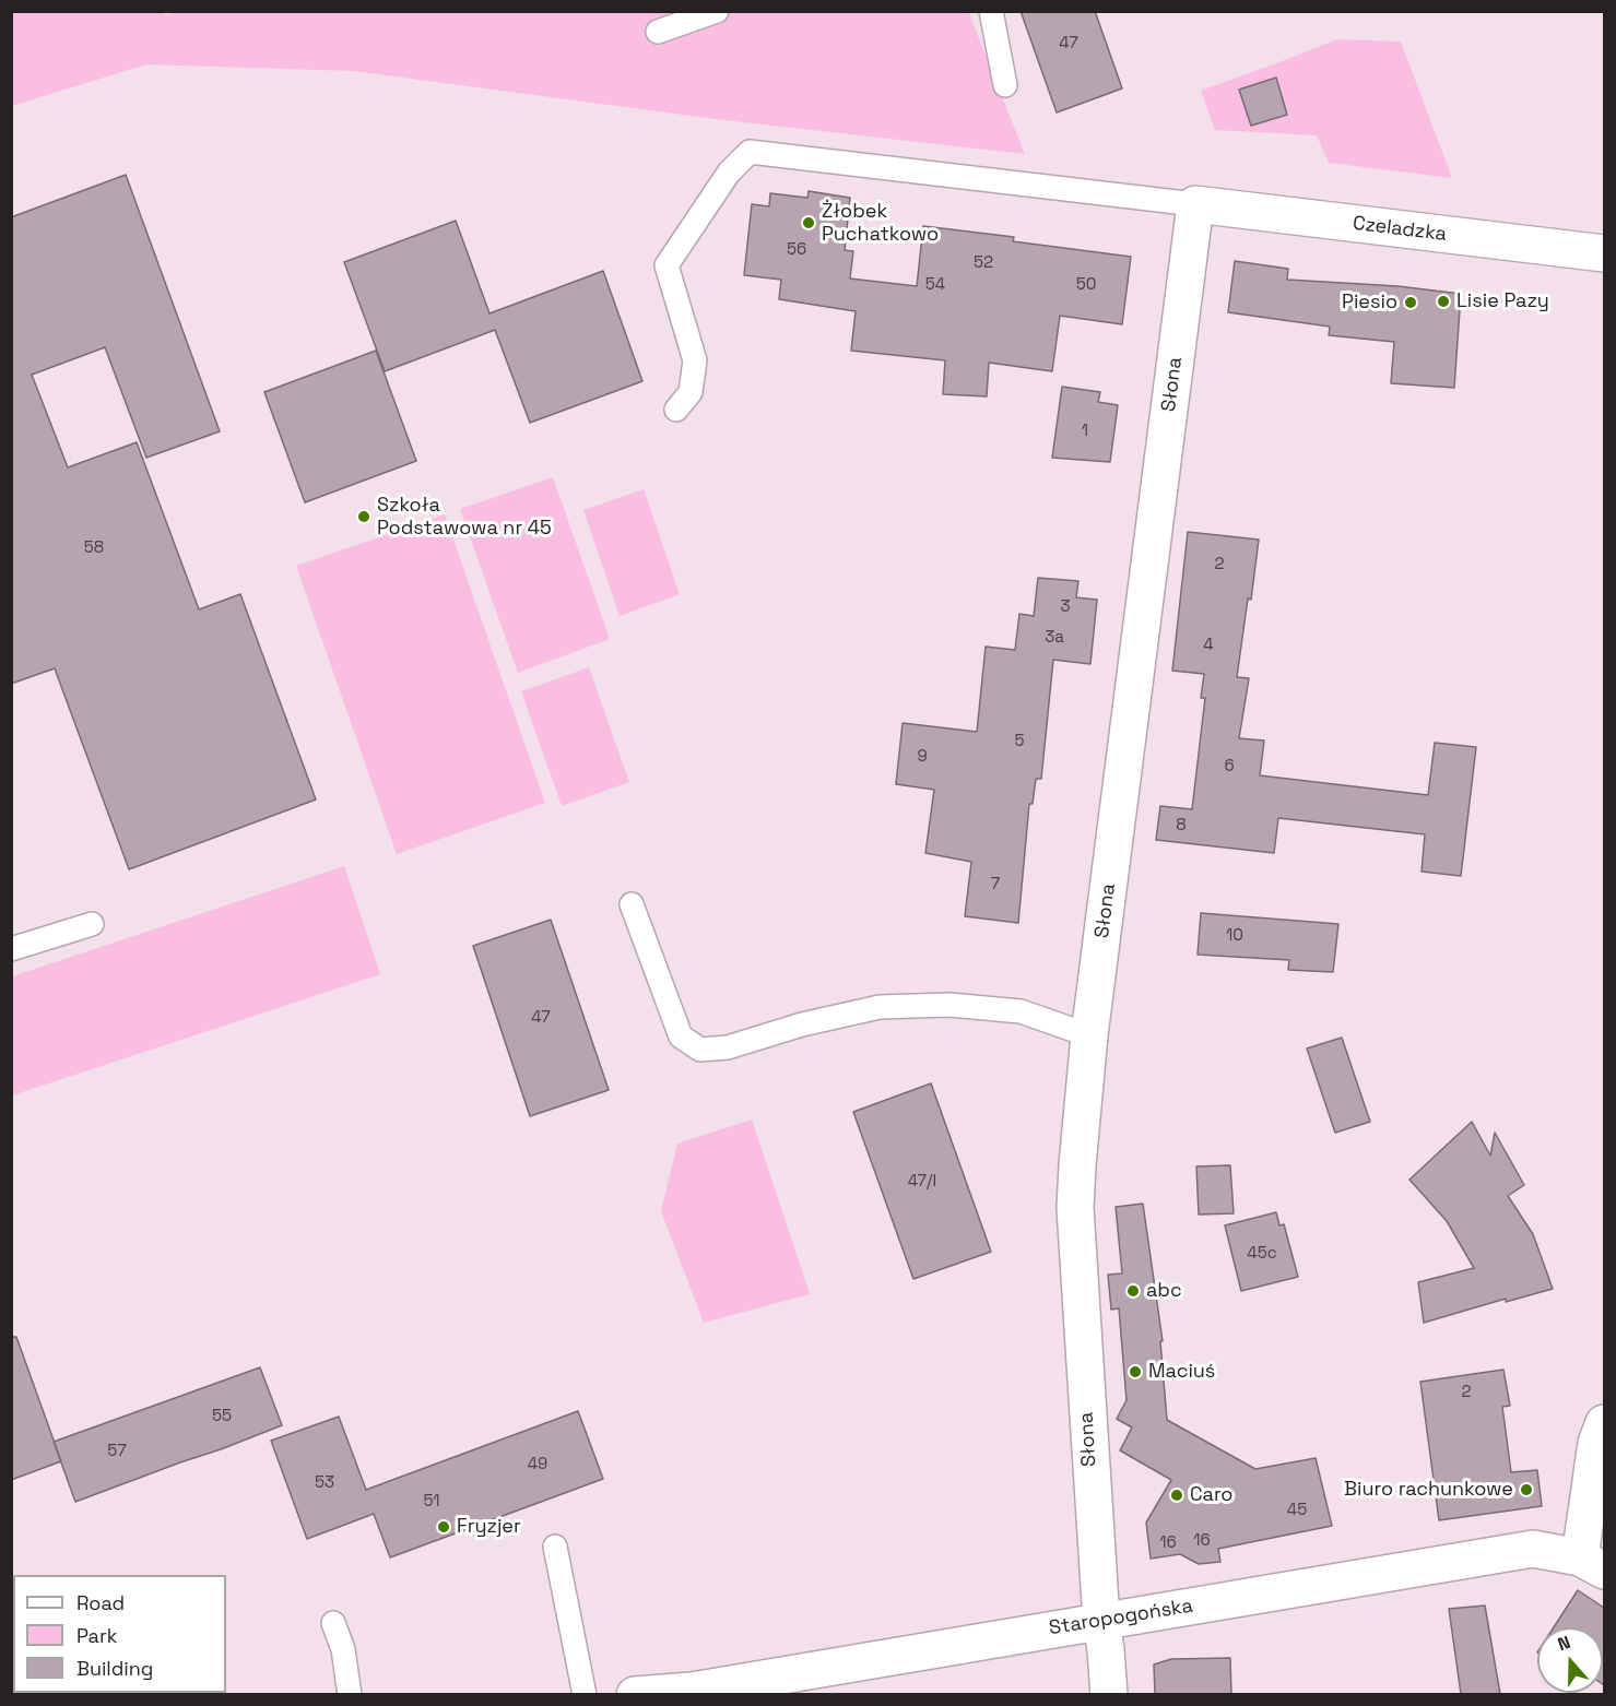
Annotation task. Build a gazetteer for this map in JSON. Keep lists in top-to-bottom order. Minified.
{"streets":{"street":["Czeladzka","Słona","Staropogońska"]},"crossings":[["Czeladzka","Słona"],["Słona","Staropogońska"]],"places":["Żłobek Puchatkowo","Lisie Pazy","Piesio","Szkoła Podstawowa nr 45","abc","Maciuś","Biuro rachunkowe","Caro","Fryzjer"],"house_numbers":["47","56","52","54","50","1","58","2","3","3a","4","5","9","6","8","7","10","47","47/I","45c","2","55","57","49","53","51","45","16","16"],"legend":["Road","Park","Building"],"north":"top"}
